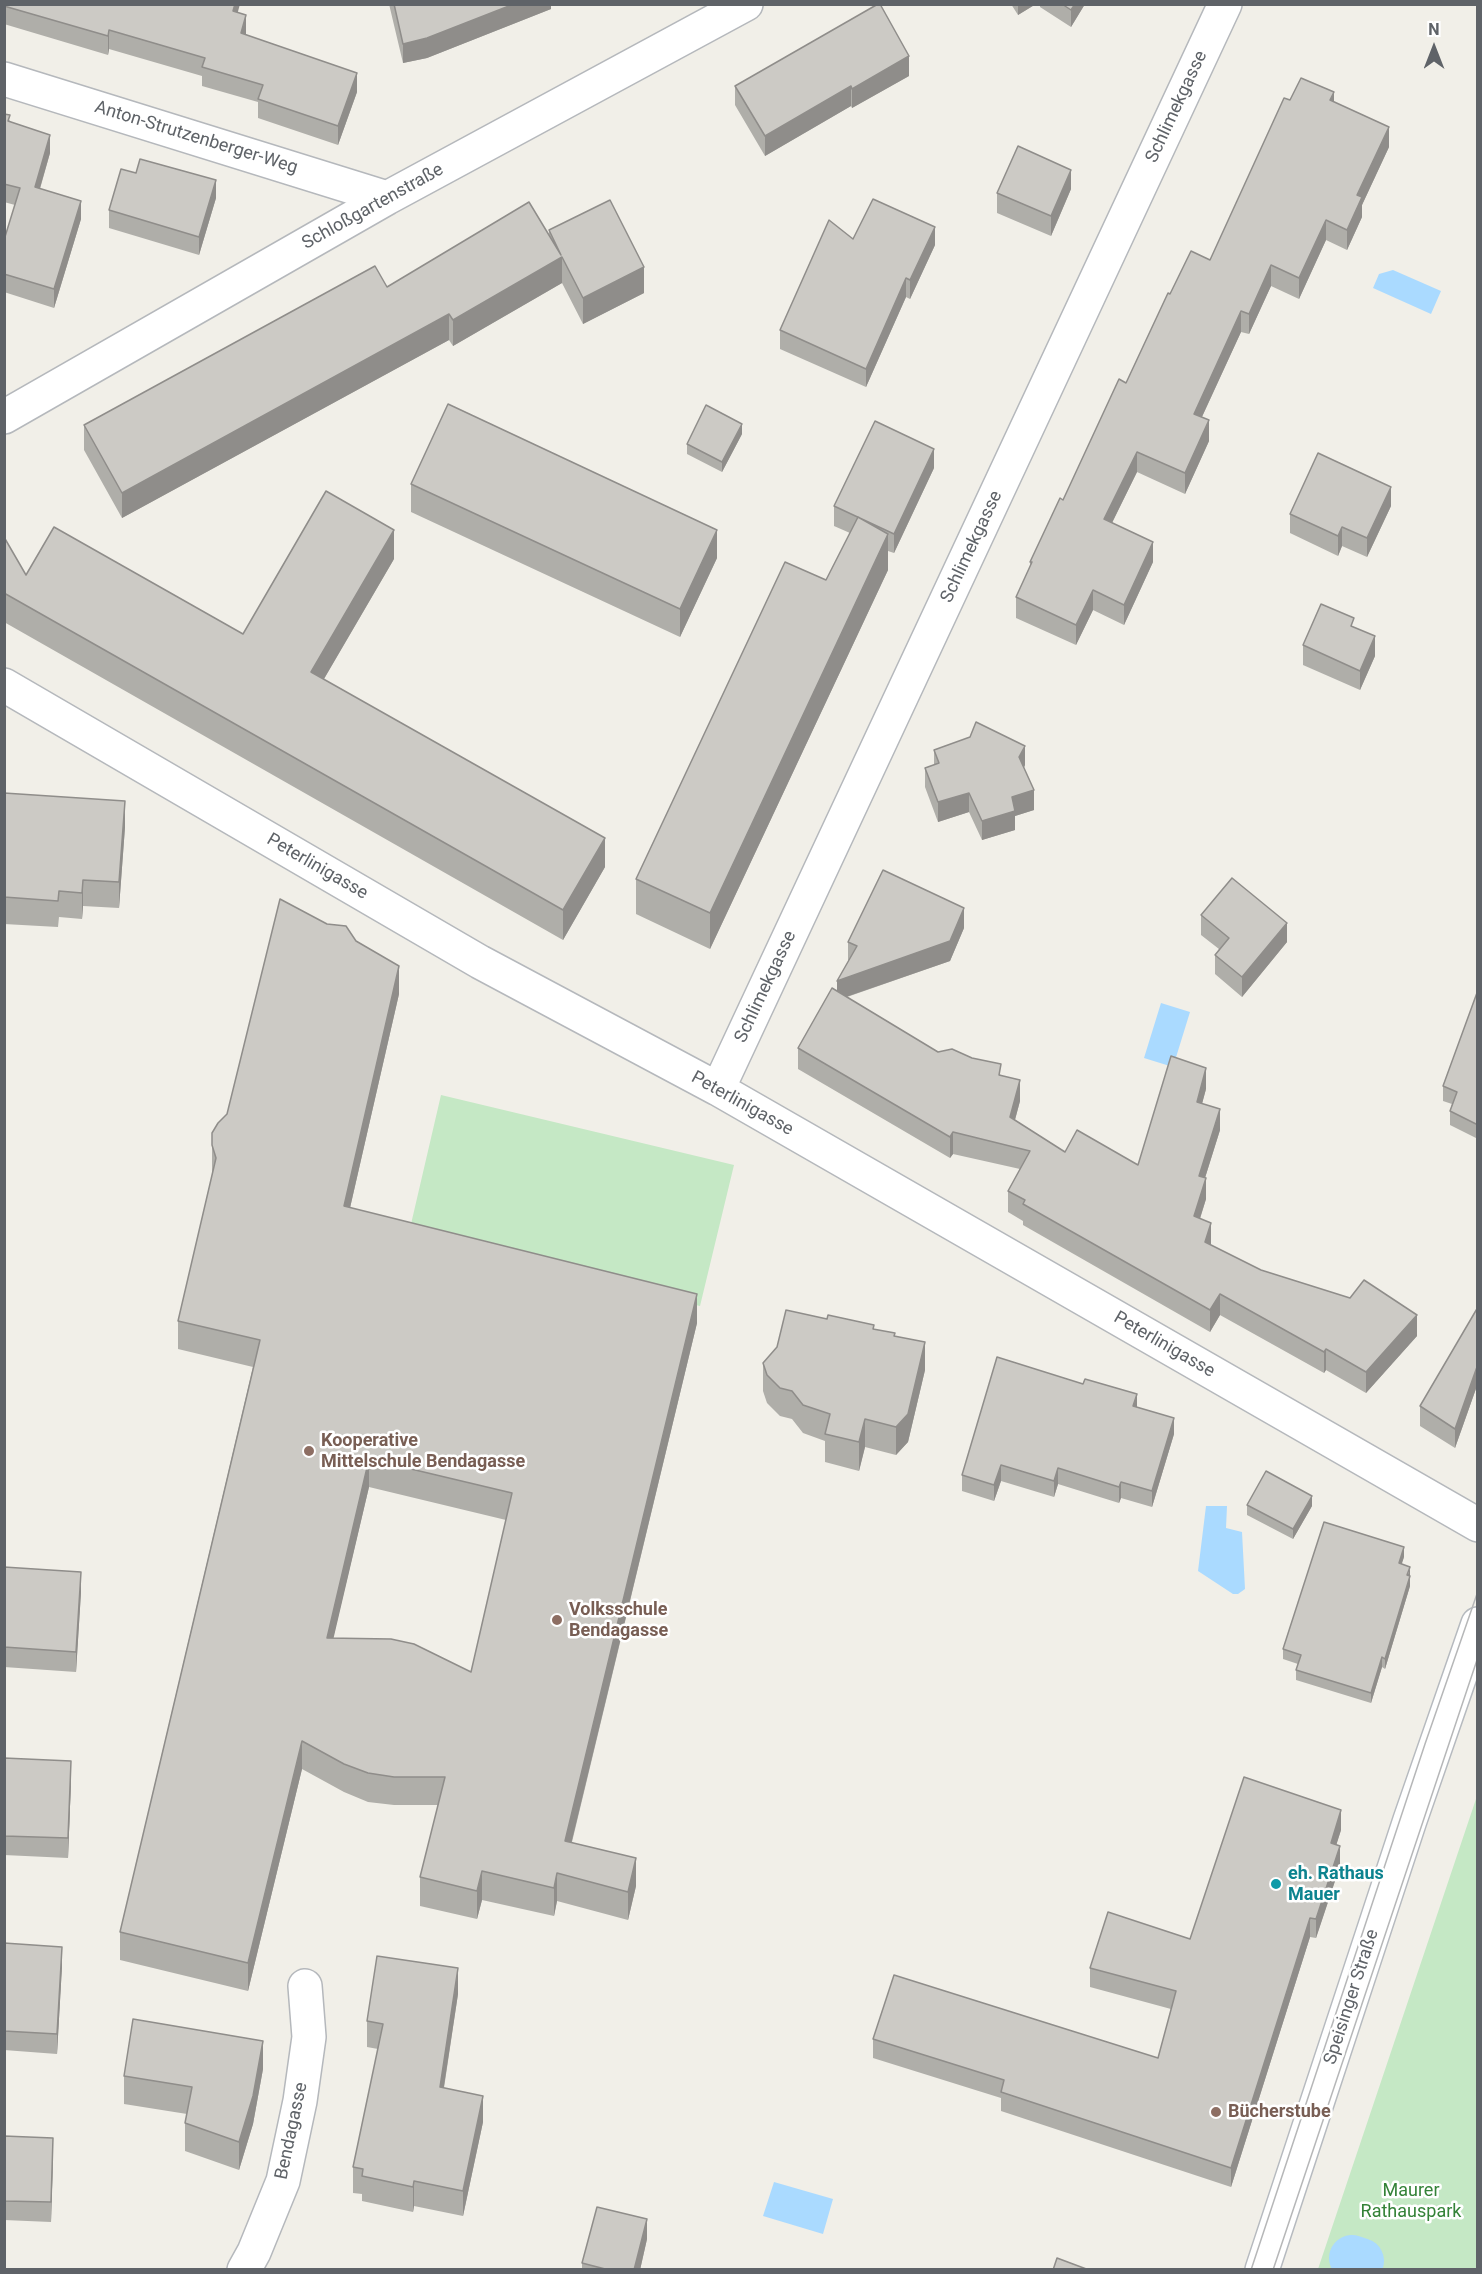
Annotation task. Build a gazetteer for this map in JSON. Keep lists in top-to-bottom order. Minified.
{"streets":{"street":["Schlimekgasse","Anton-Strutzenberger-Weg","Schloßgartenstraße","Peterlinigasse","Speisinger Straße","Bendagasse"]},"crossings":[["Schlimekgasse","Peterlinigasse"],["Anton-Strutzenberger-Weg","Schloßgartenstraße"]],"parks":["Maurer Rathauspark"],"places":["Kooperative Mittelschule Bendagasse","Volksschule Bendagasse","eh. Rathaus Mauer","Bücherstube"],"north":"top"}
